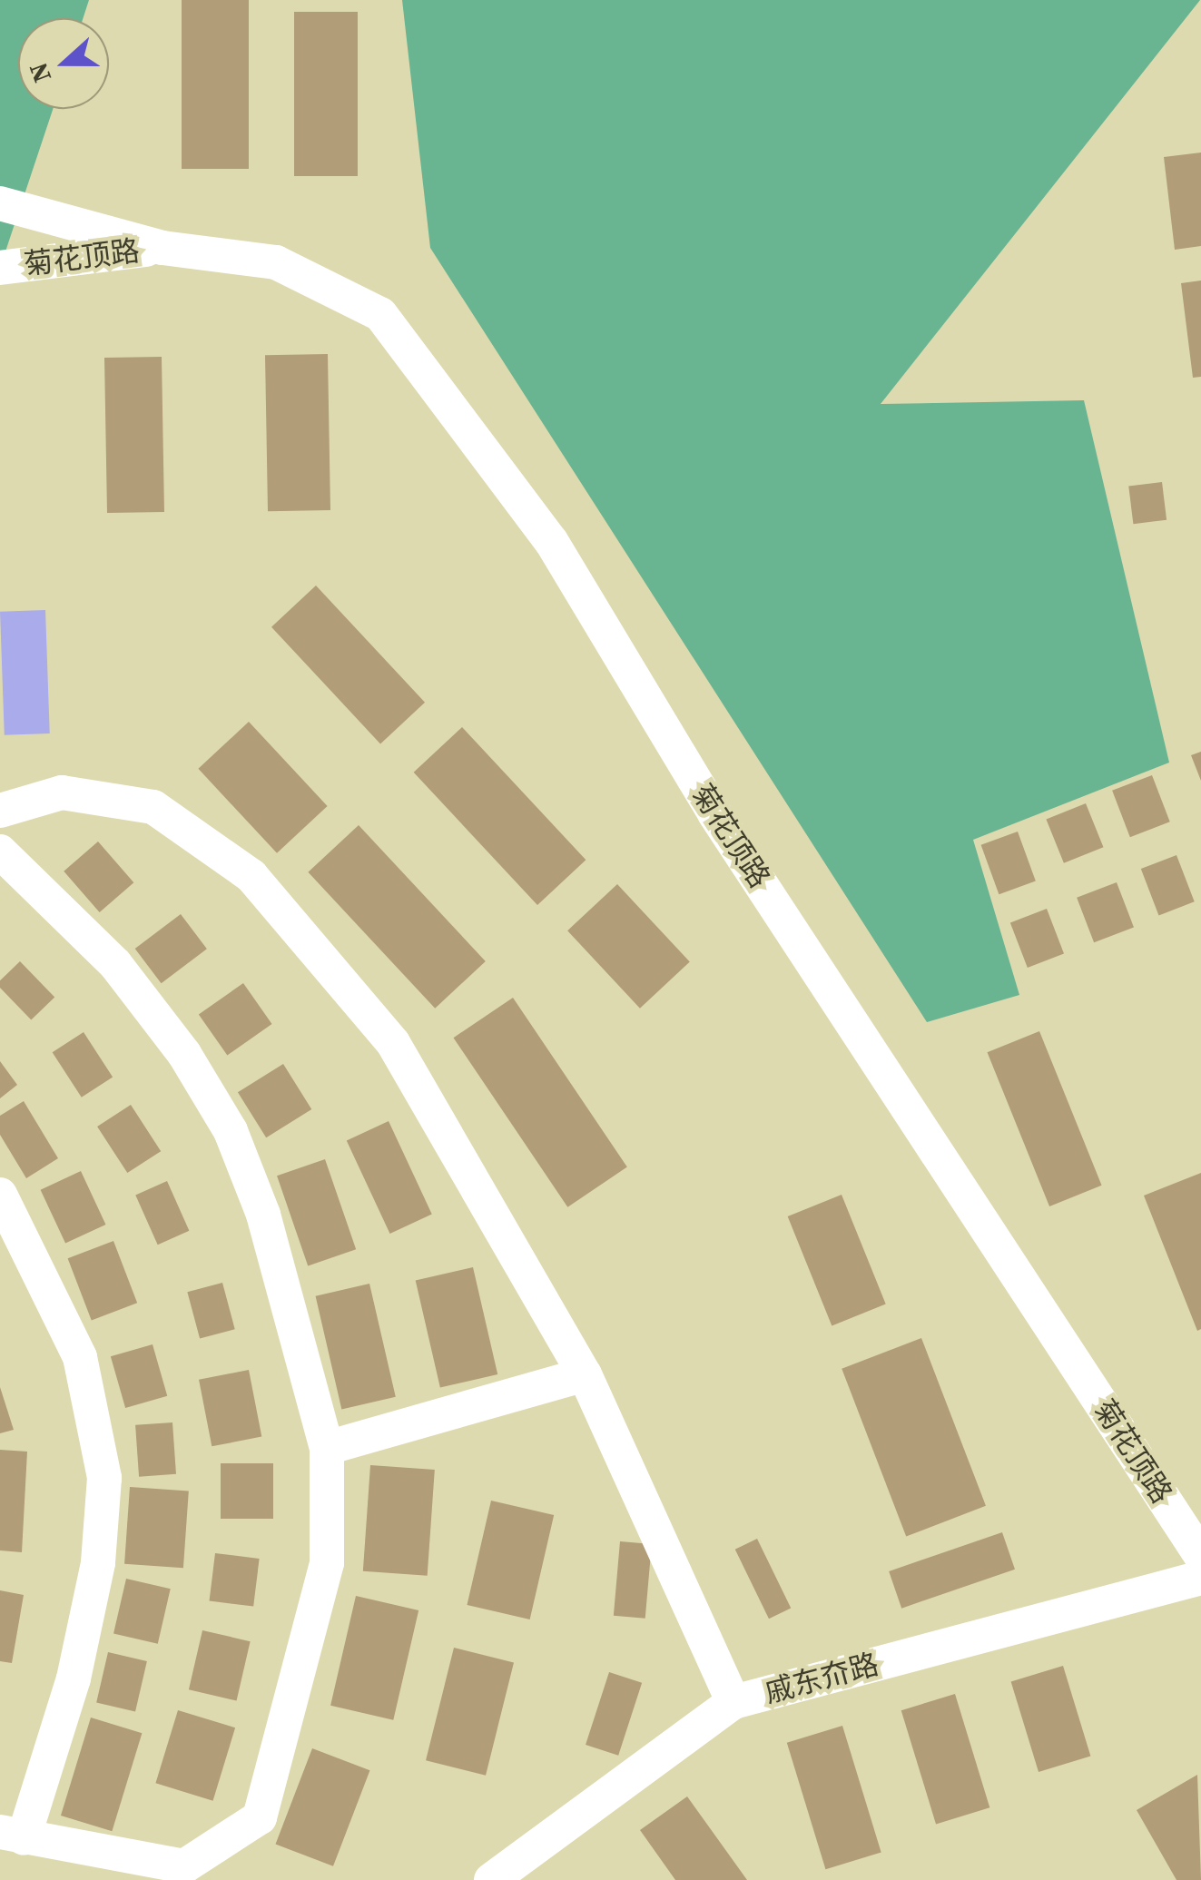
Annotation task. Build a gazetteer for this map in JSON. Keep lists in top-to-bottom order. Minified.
{"streets":{"street":["菊花顶路","戚东夼路"]},"north":"left"}
